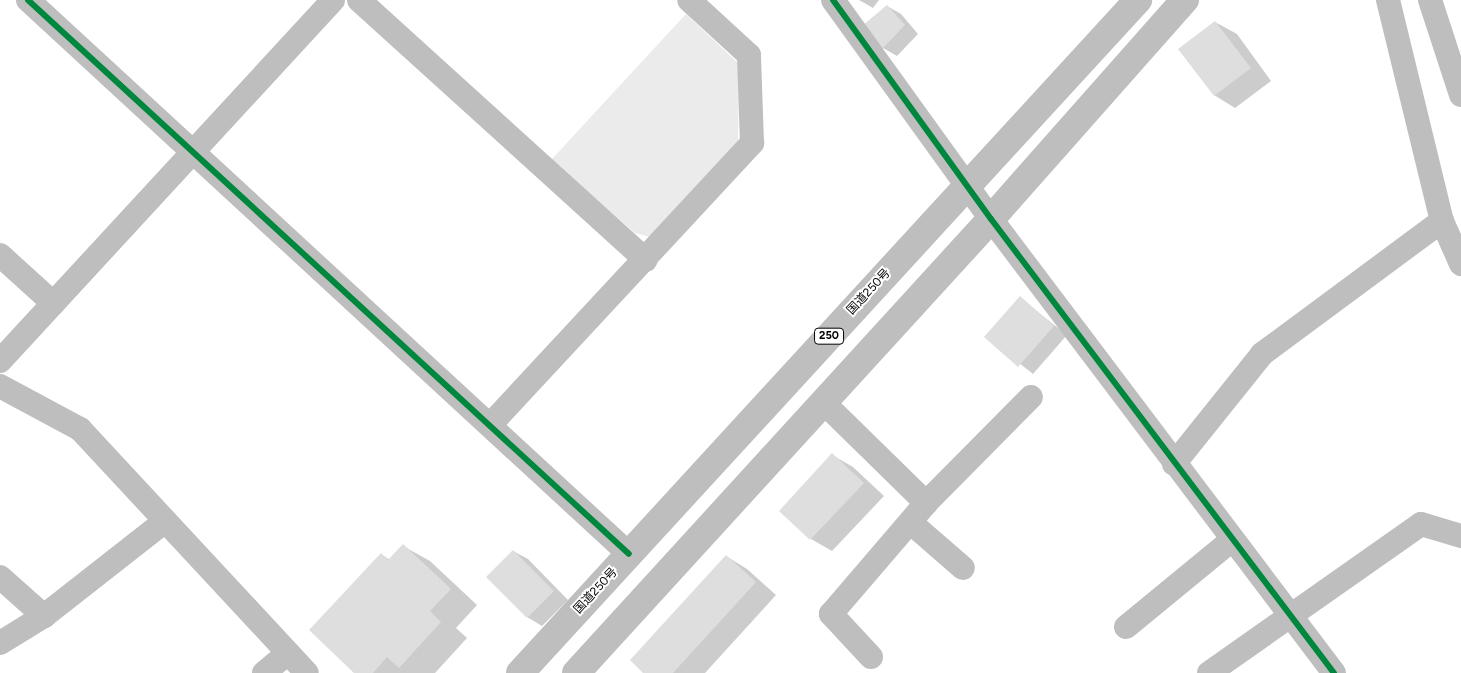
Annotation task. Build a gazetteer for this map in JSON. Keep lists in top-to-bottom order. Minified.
{"streets":{"highway":["国道250号","250"]}}
